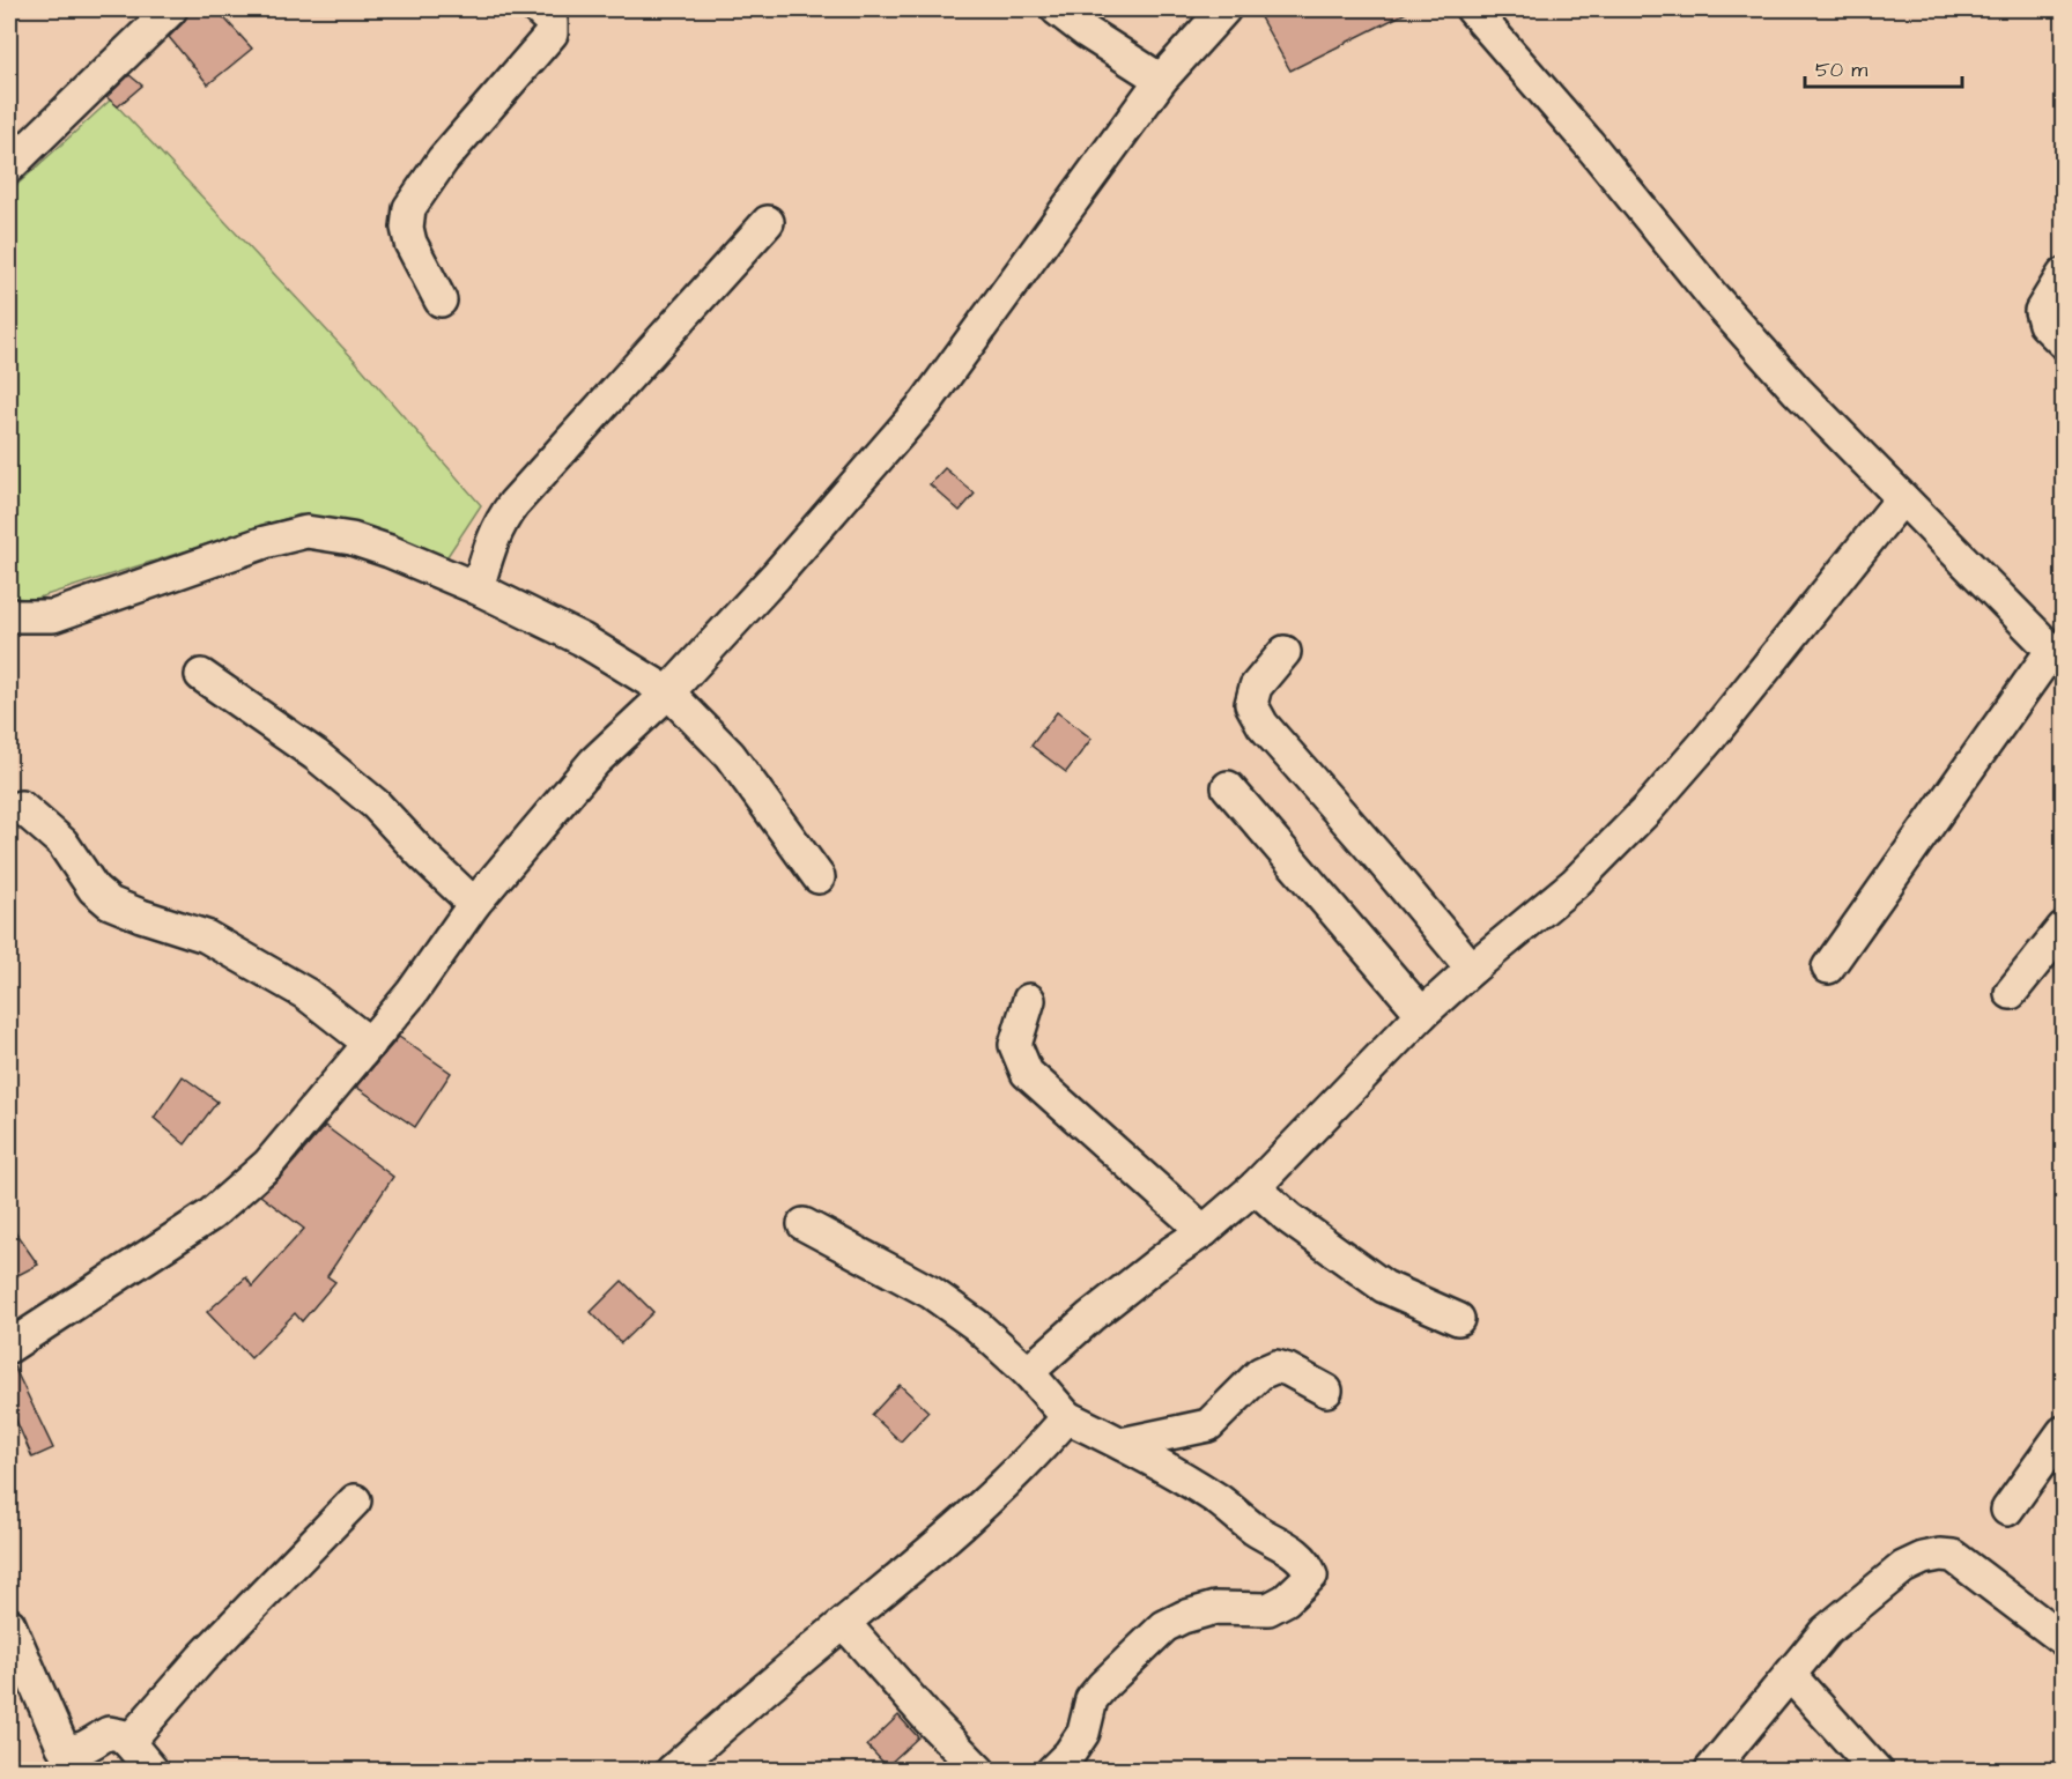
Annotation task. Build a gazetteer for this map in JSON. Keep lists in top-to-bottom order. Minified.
{"scale_bar":"50 m"}
